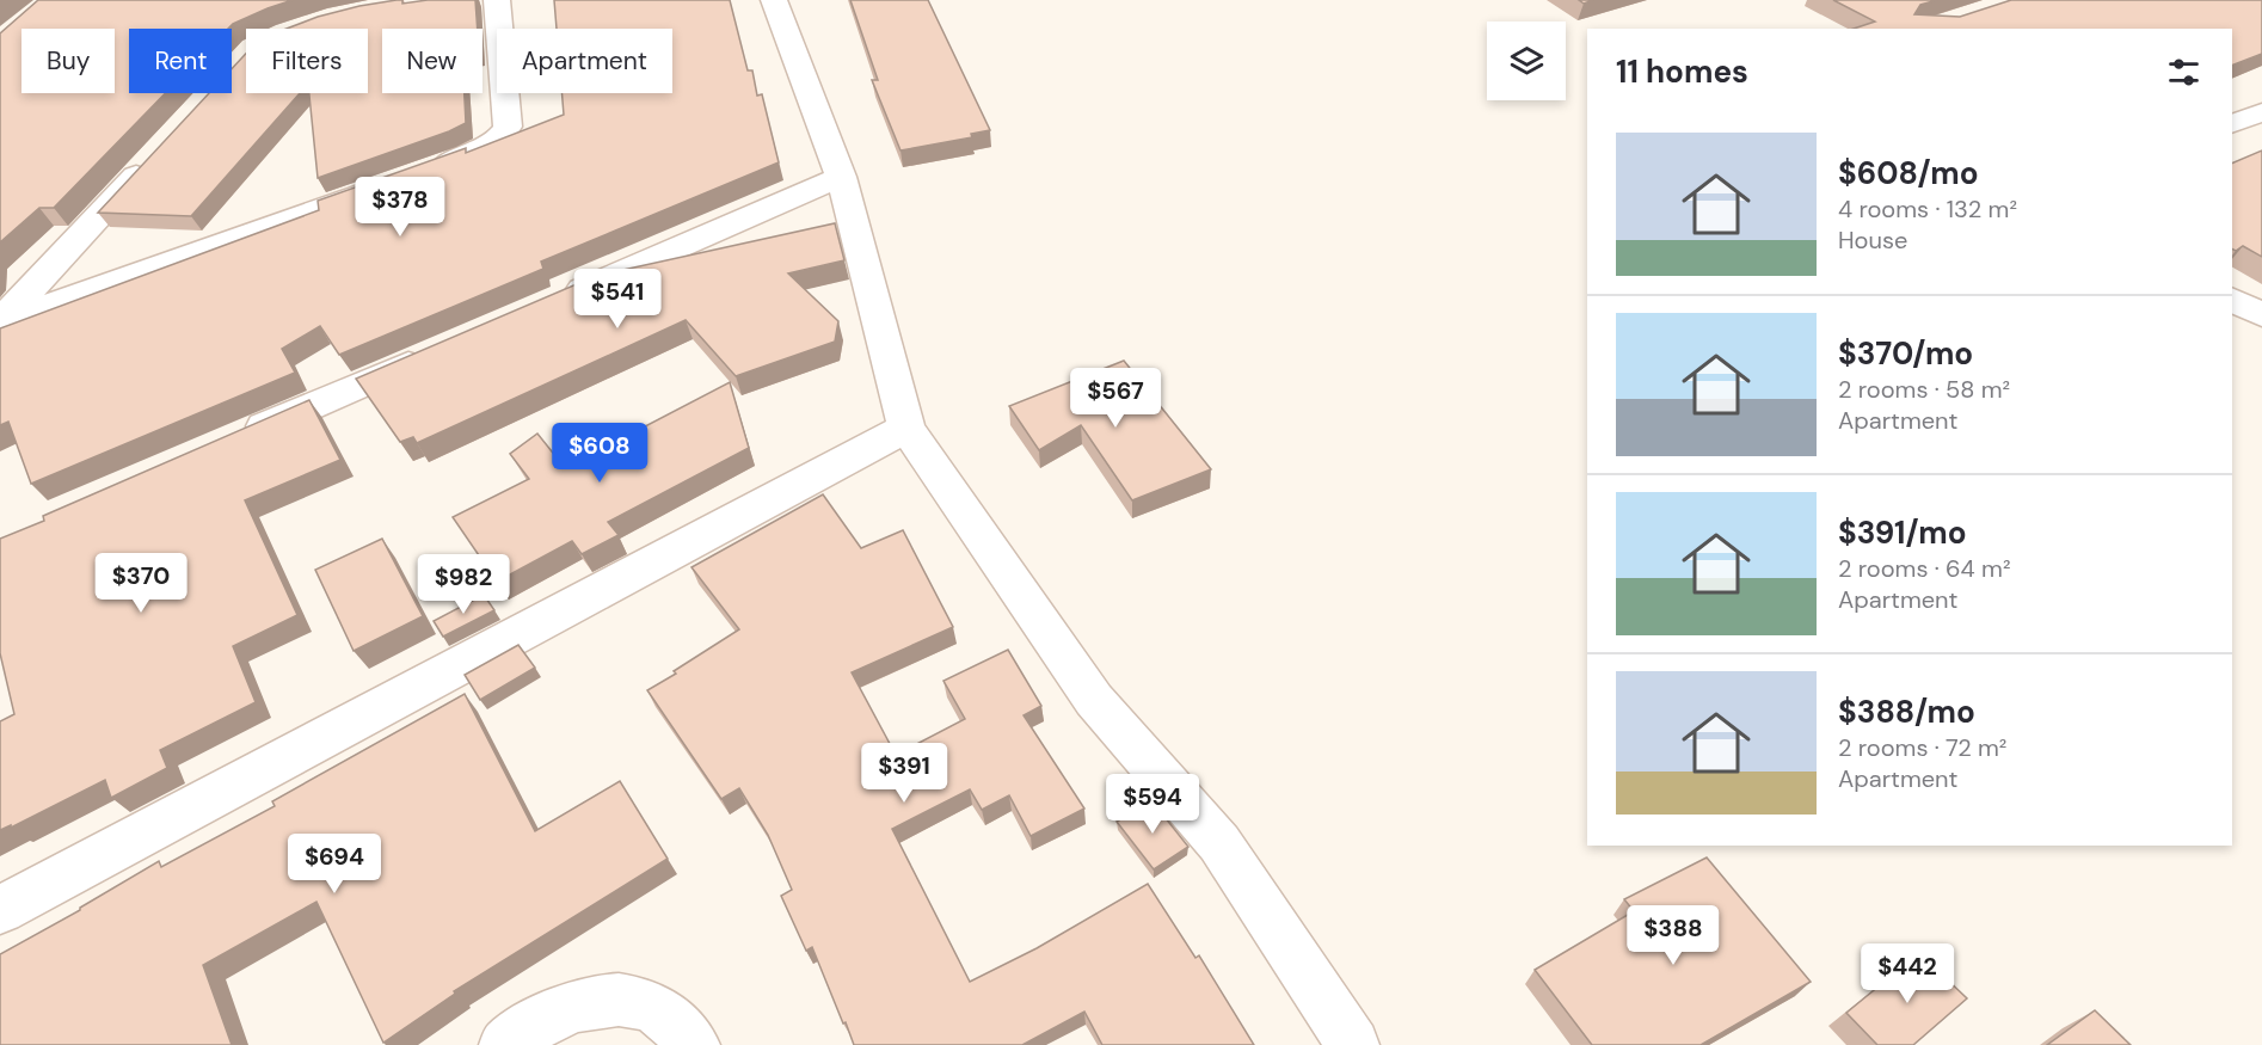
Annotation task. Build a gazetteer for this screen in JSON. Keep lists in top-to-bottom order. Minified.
{"page":{"chip":["Buy","Rent","Filters","New","Apartment"],"heading":"11 homes","list":[{"name":"$608/mo","note":"4 rooms · 132 m² · House"},{"name":"$370/mo","note":"2 rooms · 58 m² · Apartment"},{"name":"$391/mo","note":"2 rooms · 64 m² · Apartment"},{"name":"$388/mo","note":"2 rooms · 72 m² · Apartment"}],"price":["$378","$541","$567","$608","$370","$982","$391","$594","$694","$388","$442"]}}
